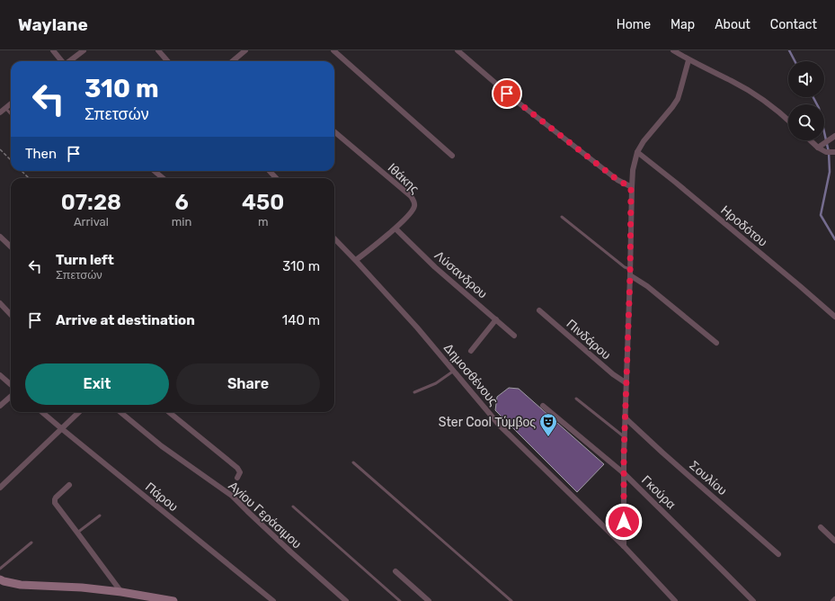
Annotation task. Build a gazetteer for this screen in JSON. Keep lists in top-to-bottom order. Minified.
{"streets":{"street":["Ιθάκης","Ηροδότου","Λύσανδρου","Πινδάρου","Δημοσθένους","Σουλίου","Γκούρα","Πάρου","Αγίου Γεράσιμου"]},"crossings":[["Ιθάκης","Λύσανδρου"],["Ιθάκης","Δημοσθένους"]],"places":{"theatre":["Ster Cool Τύμβος"]},"page":{"header":"Waylane","nav":["Home","Map","About","Contact"],"turn":["310 m","Σπετσών"],"then":"Then","eta":["07:28","Arrival","6","min","450","m"],"list":[{"name":"Turn left","note":"Σπετσών","value":"310 m"},{"name":"Arrive at destination","value":"140 m"}],"buttons":["Exit","Share"]}}
